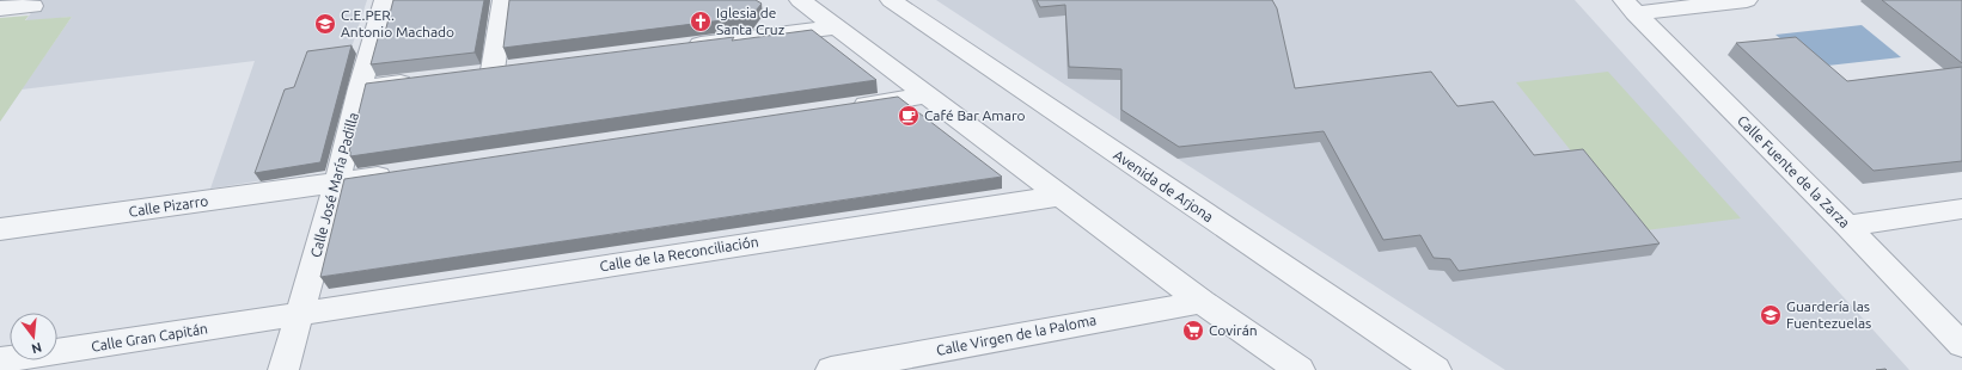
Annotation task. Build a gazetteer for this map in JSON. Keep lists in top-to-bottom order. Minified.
{"streets":{"street":["Calle Fuente de la Zarza","Calle José María Padilla","Avenida de Arjona","Calle Pizarro","Calle de la Reconciliación","Calle Virgen de la Paloma","Calle Gran Capitán"]},"crossings":[["Calle José María Padilla","Calle Pizarro"],["Calle José María Padilla","Calle de la Reconciliación"],["Calle José María Padilla","Calle Gran Capitán"],["Calle de la Reconciliación","Calle Gran Capitán"]],"places":{"church":["Iglesia de Santa Cruz"],"school or university":["C.E.PER. Antonio Machado","Guardería las Fuentezuelas"],"cafe":["Café Bar Amaro"],"supermarket":["Covirán"]},"north":"bottom"}
